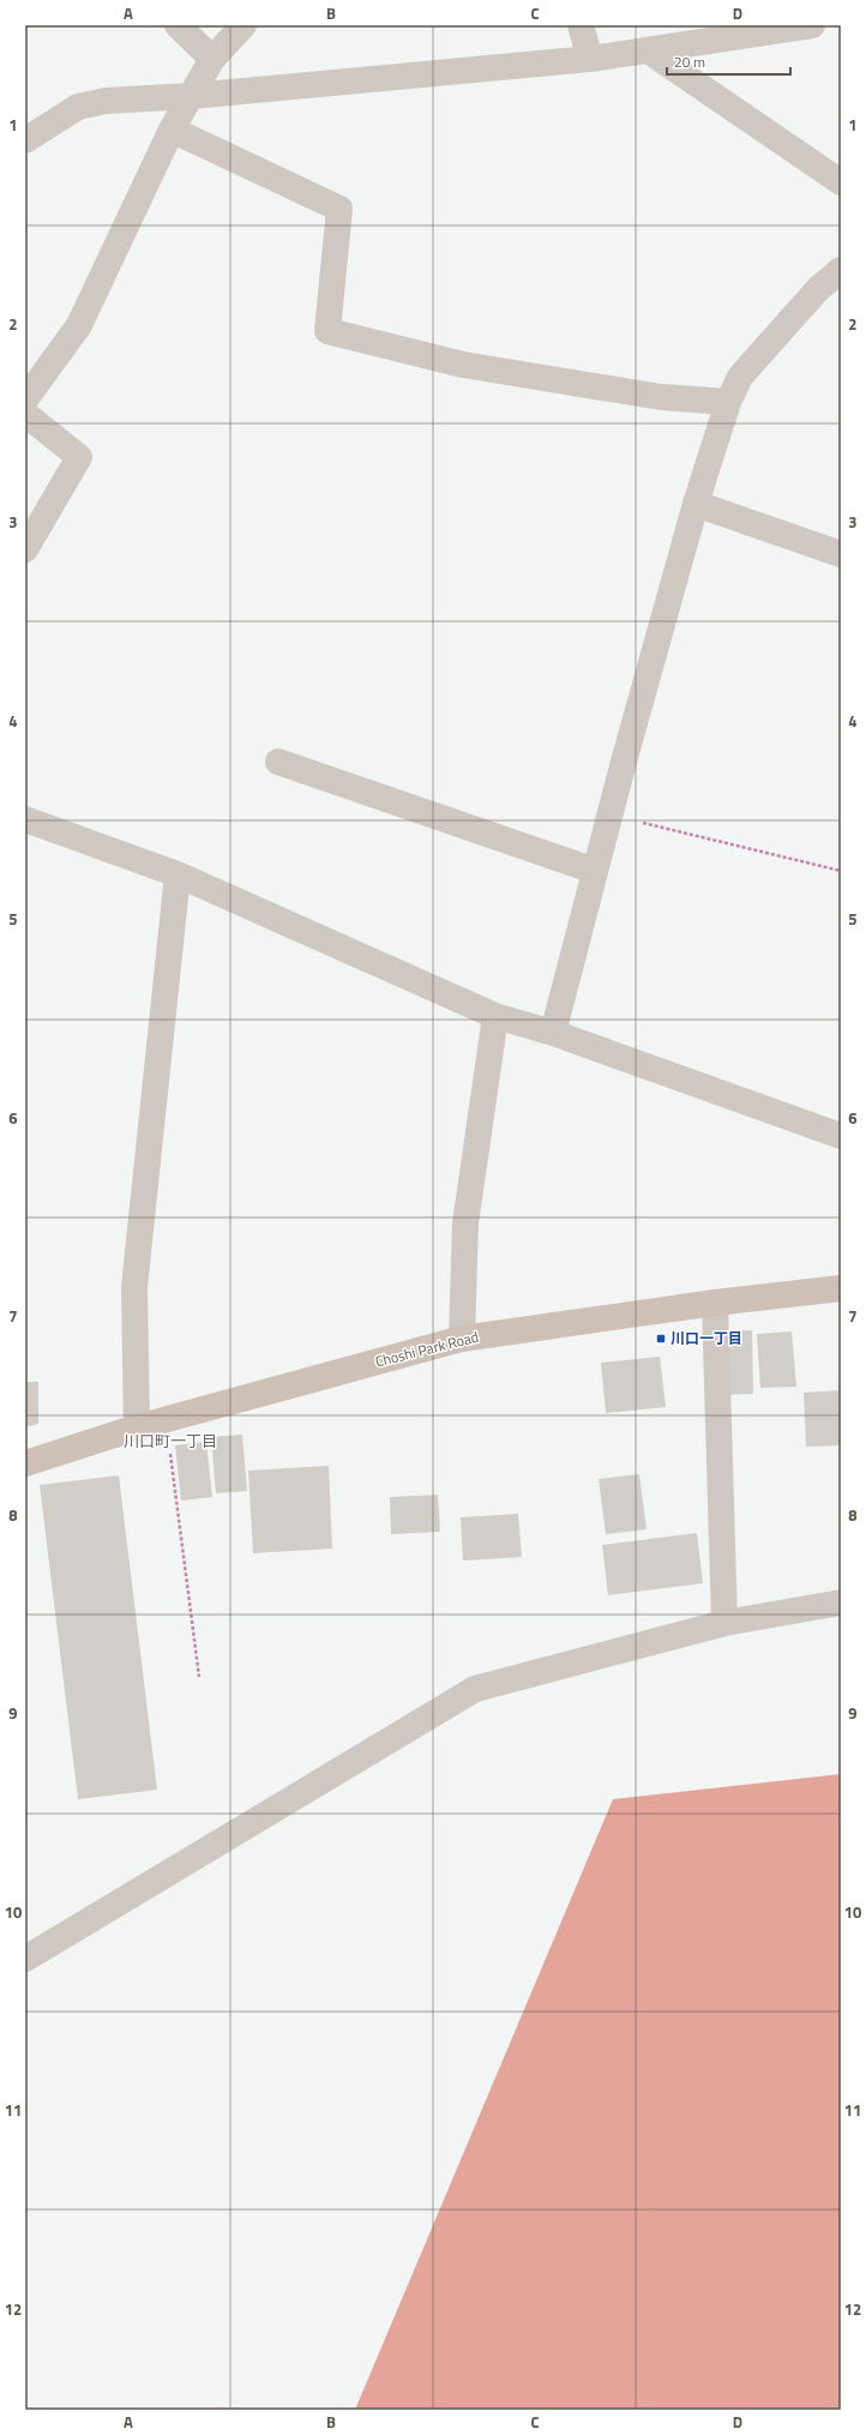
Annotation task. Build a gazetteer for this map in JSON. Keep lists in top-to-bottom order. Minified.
{"streets":{"main road":["Choshi Park Road"]},"districts":["川口町一丁目"],"places":{"transit":["川口一丁目"]},"scale_bar":"20 m","grid":{"columns":["A","B","C","D"],"rows":["1","2","3","4","5","6","7","8","9","10","11","12"]}}
